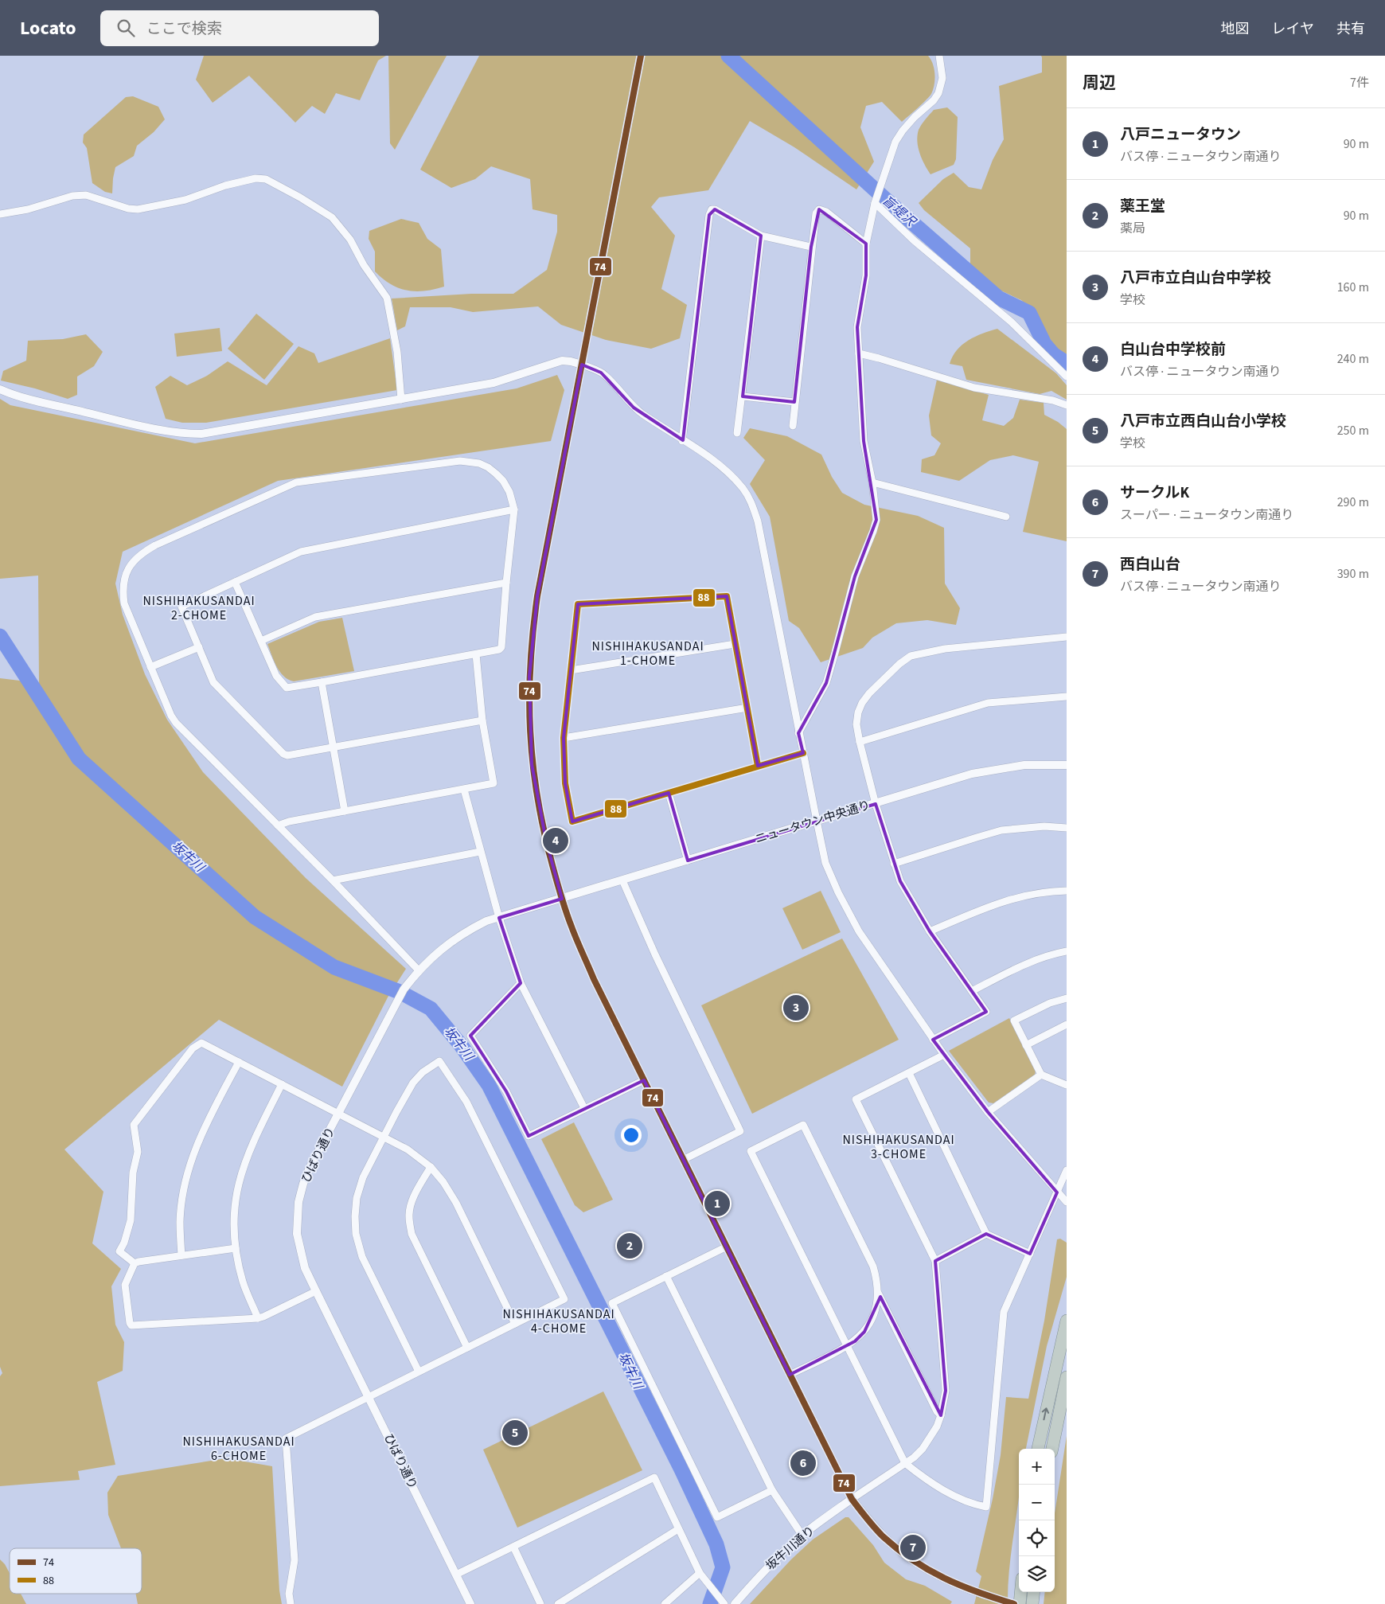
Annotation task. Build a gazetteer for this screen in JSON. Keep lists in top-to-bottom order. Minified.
{"streets":{"street":["ニュータウン中央通り","ひばり通り","坂牛川通り"]},"crossings":[["ニュータウン中央通り","ひばり通り"]],"districts":["NISHIHAKUSANDAI 2-CHOME","NISHIHAKUSANDAI 1-CHOME","NISHIHAKUSANDAI 3-CHOME","NISHIHAKUSANDAI 4-CHOME","NISHIHAKUSANDAI 6-CHOME"],"water":["盲堤沢","坂牛川"],"lines":["transit line 74","transit line 88"],"legend":["74","88"],"page":{"header":"Locato","search":"ここで検索","nav":["地図","レイヤ","共有"],"heading":["周辺","7件"],"list":[{"mark":"1","name":"八戸ニュータウン","note":"バス停 · ニュータウン南通り","value":"90 m"},{"mark":"2","name":"薬王堂","note":"薬局","value":"90 m"},{"mark":"3","name":"八戸市立白山台中学校","note":"学校","value":"160 m"},{"mark":"4","name":"白山台中学校前","note":"バス停 · ニュータウン南通り","value":"240 m"},{"mark":"5","name":"八戸市立西白山台小学校","note":"学校","value":"250 m"},{"mark":"6","name":"サークルK","note":"スーパー · ニュータウン南通り","value":"290 m"},{"mark":"7","name":"西白山台","note":"バス停 · ニュータウン南通り","value":"390 m"}],"pins":["4","3","1","2","5","6","7"],"map_buttons":["+","−"]}}
